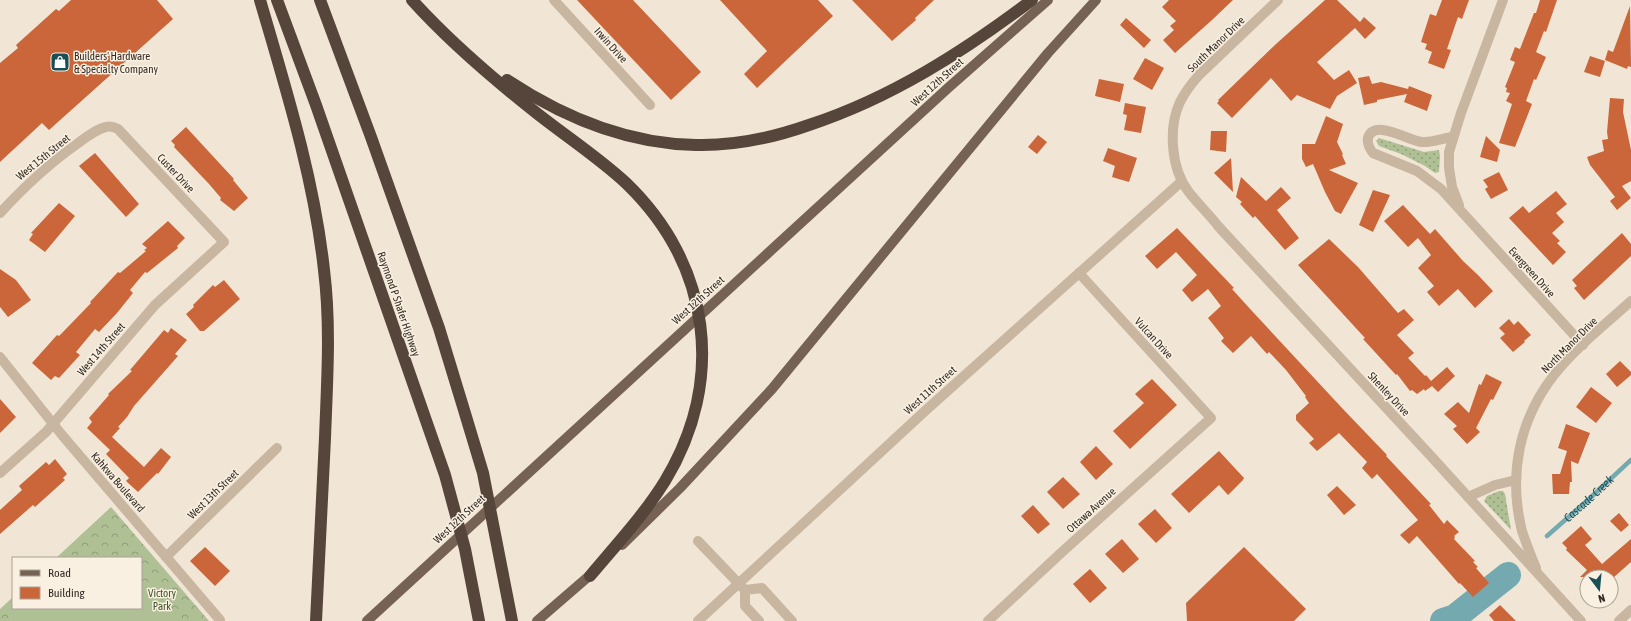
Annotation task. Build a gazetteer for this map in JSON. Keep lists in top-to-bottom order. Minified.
{"streets":{"highway":["Raymond P Shafer Highway"],"main road":["West 12th Street"],"street":["South Manor Drive","Irwin Drive","West 15th Street","Custer Drive","Evergreen Drive","Vulcan Drive","North Manor Drive","West 14th Street","West 11th Street","Shenley Drive","Kahkwa Boulevard","West 13th Street","Ottawa Avenue"]},"crossings":[["South Manor Drive","West 11th Street"],["South Manor Drive","Shenley Drive"],["West 15th Street","Custer Drive"],["Custer Drive","West 14th Street"],["Evergreen Drive","North Manor Drive"],["Vulcan Drive","West 11th Street"],["Vulcan Drive","Ottawa Avenue"],["North Manor Drive","Shenley Drive"],["West 14th Street","Kahkwa Boulevard"],["West 11th Street","Shenley Drive"],["Kahkwa Boulevard","West 13th Street"]],"water":["Cascade Creek"],"parks":["Victory Park"],"places":{"shop":["Builders' Hardware & Specialty Company"]},"legend":["Road","Building"],"north":"bottom"}
